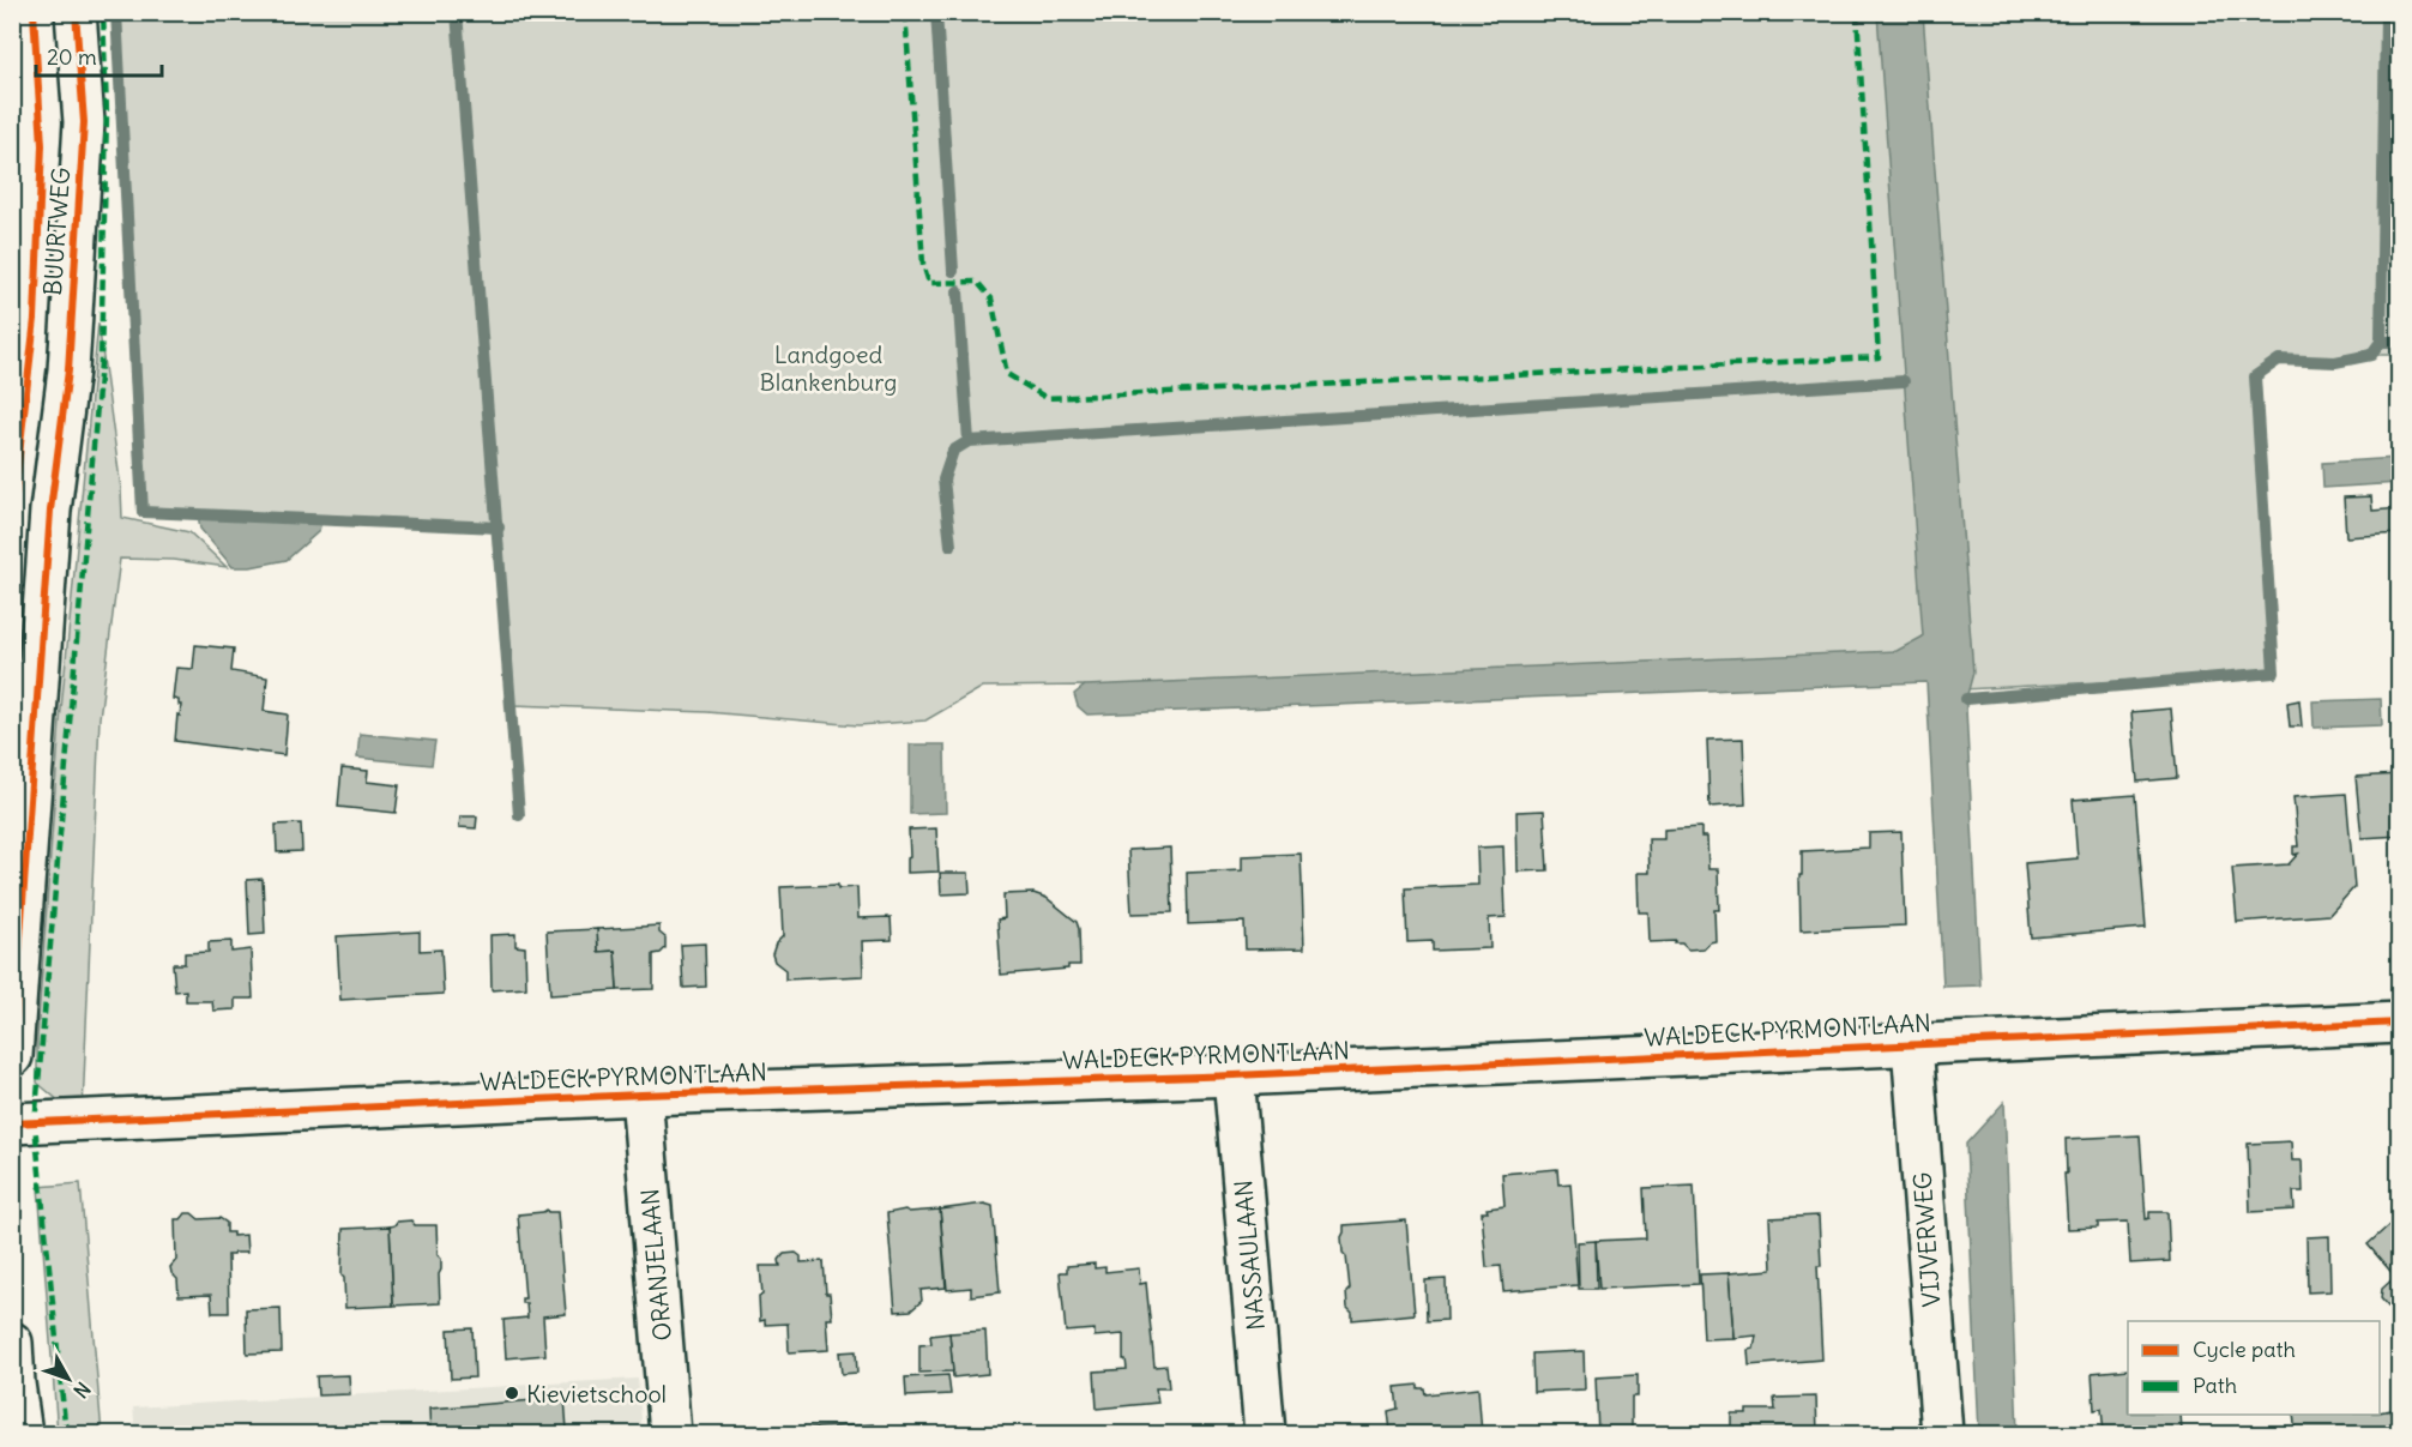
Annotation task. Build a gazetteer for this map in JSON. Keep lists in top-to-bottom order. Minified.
{"streets":{"street":["BUURTWEG","WALDECK PYRMONTLAAN","VIJVERWEG","NASSAULAAN","ORANJELAAN"]},"crossings":[["WALDECK PYRMONTLAAN","VIJVERWEG"],["WALDECK PYRMONTLAAN","NASSAULAAN"],["WALDECK PYRMONTLAAN","ORANJELAAN"]],"parks":["Landgoed Blankenburg"],"places":["Kievietschool"],"legend":["Cycle path","Path"],"scale_bar":"20 m","north":"bottom right"}
